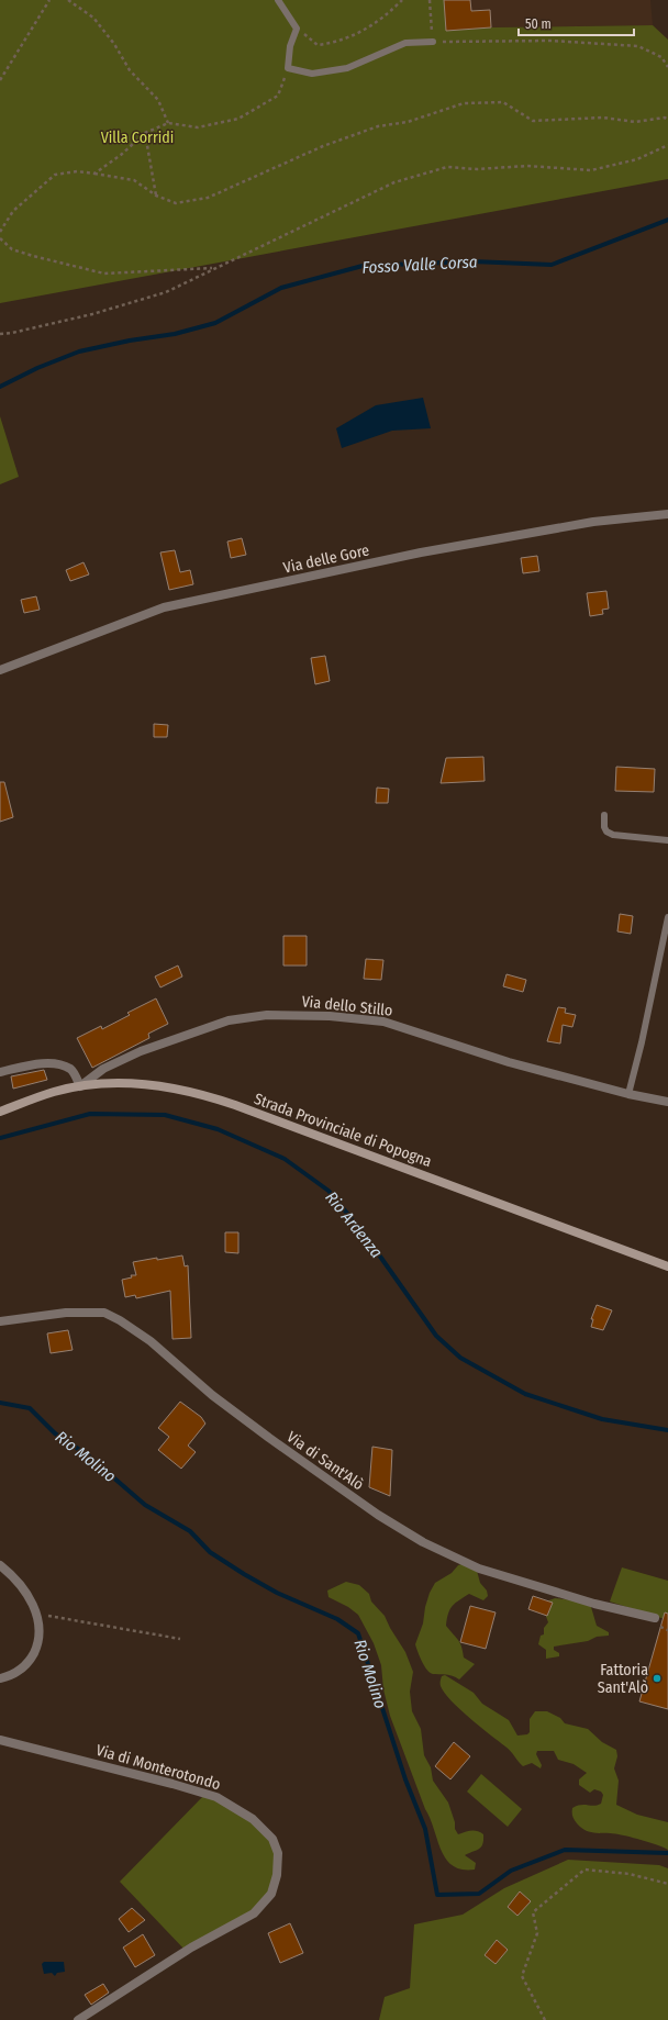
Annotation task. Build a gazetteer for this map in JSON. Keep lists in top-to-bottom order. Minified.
{"streets":{"main road":["Strada Provinciale di Popogna"],"street":["Via delle Gore","Via dello Stillo","Via di Sant'Alò","Via di Monterotondo"]},"crossings":[["Via dello Stillo","Strada Provinciale di Popogna"]],"water":["Fosso Valle Corsa","Rio Ardenza","Rio Molino"],"parks":["Villa Corridi"],"places":["Fattoria Sant'Alò"],"scale_bar":"50 m"}
